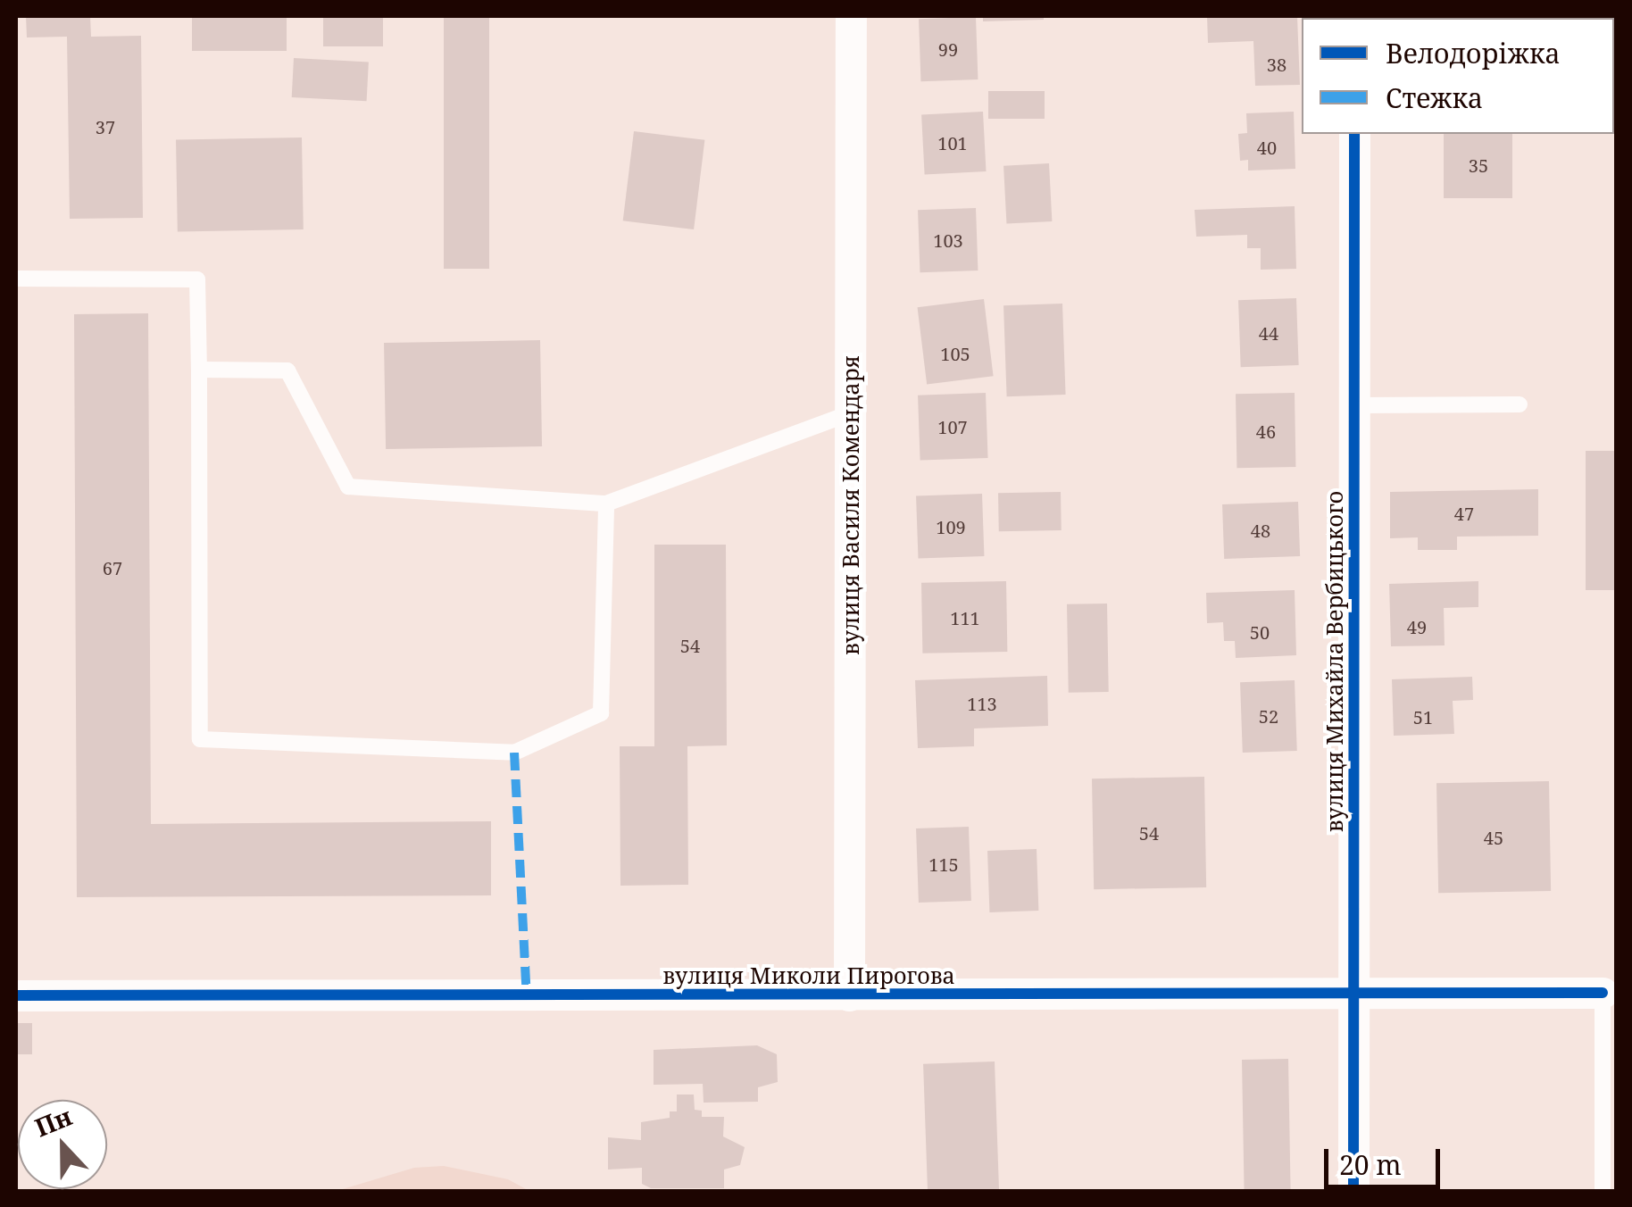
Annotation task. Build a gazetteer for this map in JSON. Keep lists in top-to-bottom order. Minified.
{"streets":{"street":["вулиця Василя Комендаря","вулиця Михайла Вербицького","вулиця Миколи Пирогова"]},"crossings":[["вулиця Василя Комендаря","вулиця Миколи Пирогова"],["вулиця Михайла Вербицького","вулиця Миколи Пирогова"]],"house_numbers":["99","38","37","101","40","35","103","44","105","107","46","47","109","48","67","111","49","50","54","113","52","51","54","45","115"],"legend":["Велодоріжка","Стежка"],"scale_bar":"20 m","north":"top"}
